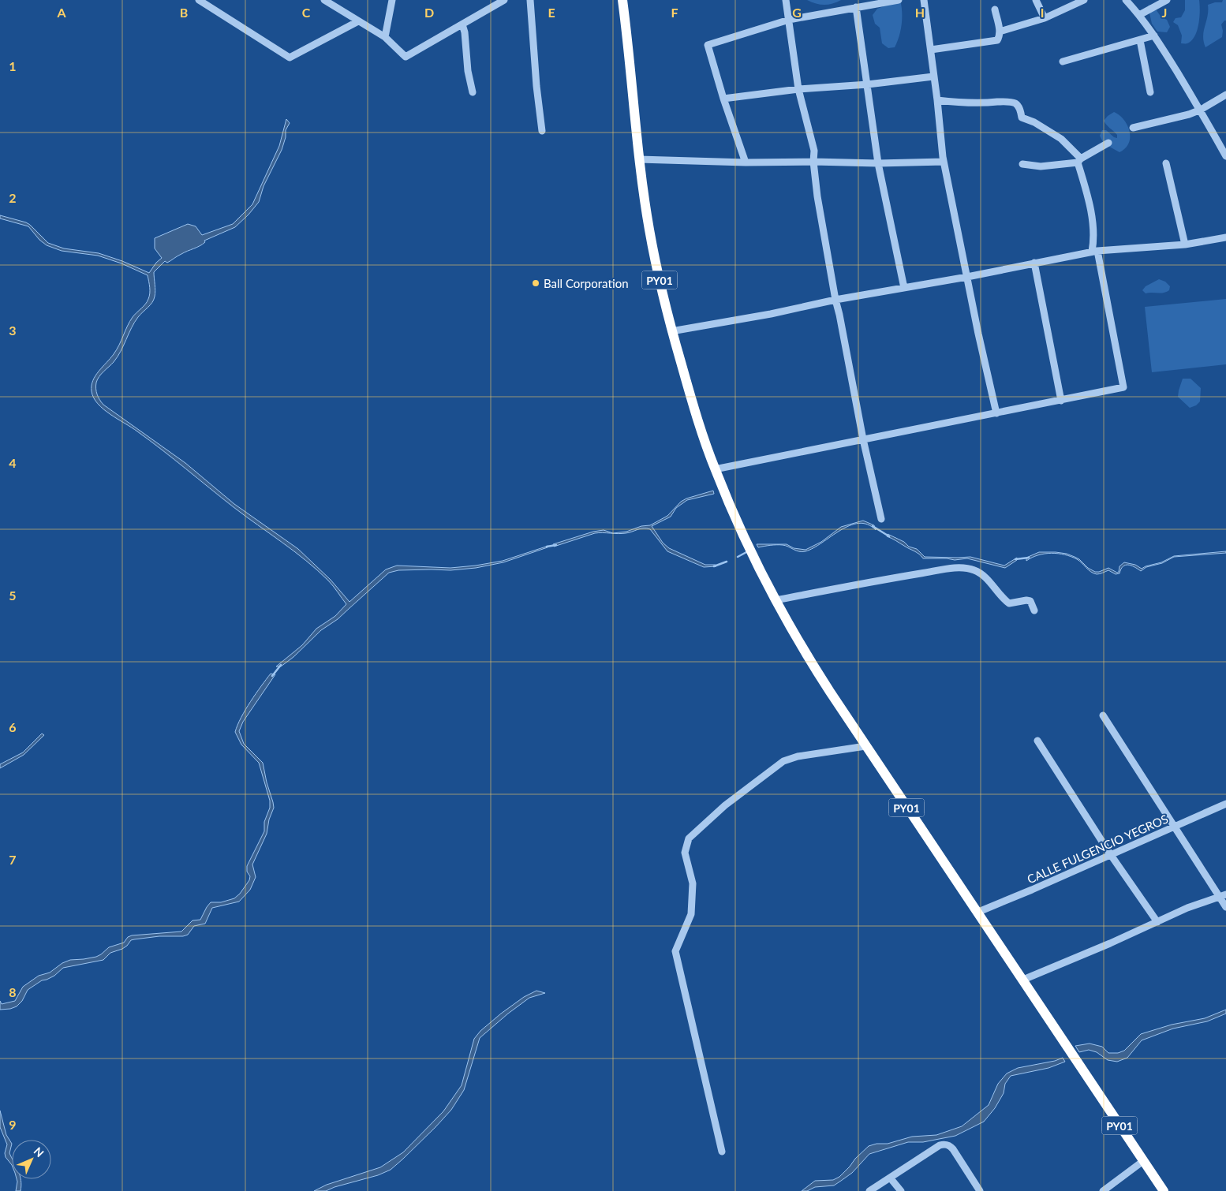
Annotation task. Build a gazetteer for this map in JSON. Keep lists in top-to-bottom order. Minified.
{"streets":{"highway":["PY01"],"street":["CALLE FULGENCIO YEGROS"]},"crossings":[["PY01","CALLE FULGENCIO YEGROS"]],"places":["Ball Corporation"],"north":"top right","grid":{"columns":["A","B","C","D","E","F","G","H","I","J"],"rows":["1","2","3","4","5","6","7","8","9"]}}
